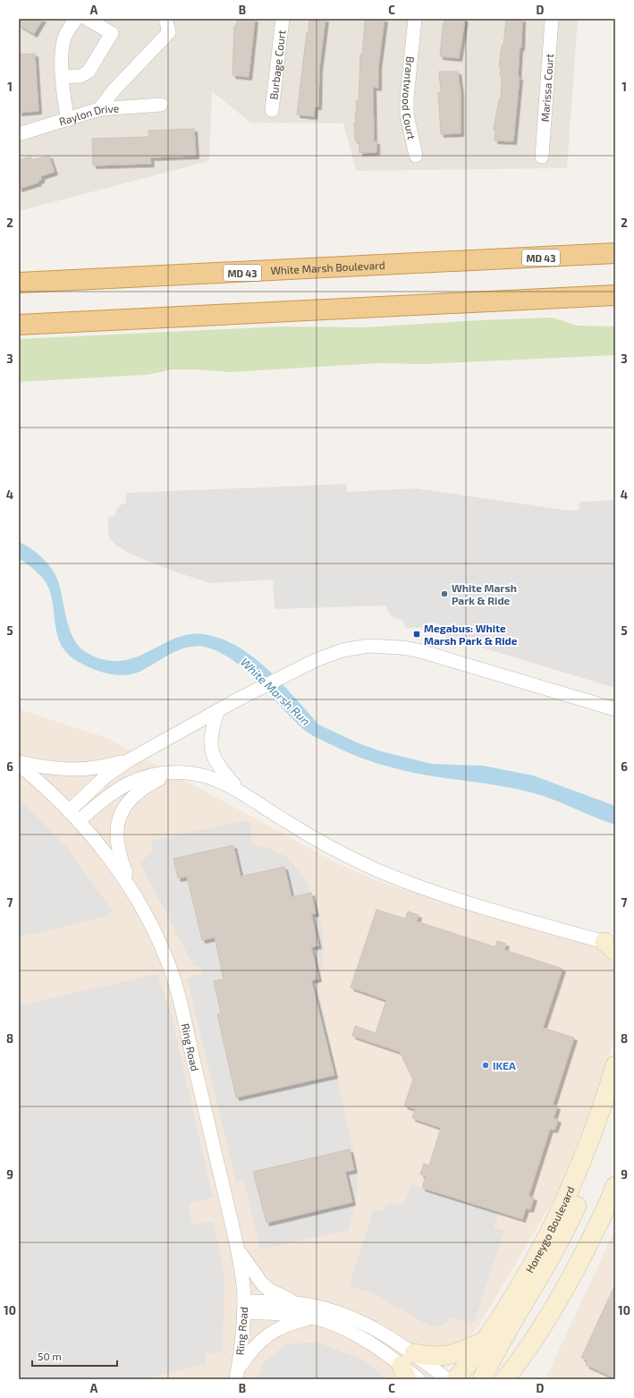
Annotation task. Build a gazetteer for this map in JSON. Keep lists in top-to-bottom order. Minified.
{"streets":{"highway":["MD 43","White Marsh Boulevard"],"main road":["Honeygo Boulevard"],"street":["Burbage Court","Marissa Court","Brantwood Court","Raylon Drive","Ring Road"]},"water":["White Marsh Run"],"places":{"other":["White Marsh Park & Ride","IKEA"],"transit":["Megabus: White Marsh Park & Ride"]},"scale_bar":"50 m","grid":{"columns":["A","B","C","D"],"rows":["1","2","3","4","5","6","7","8","9","10"]}}
